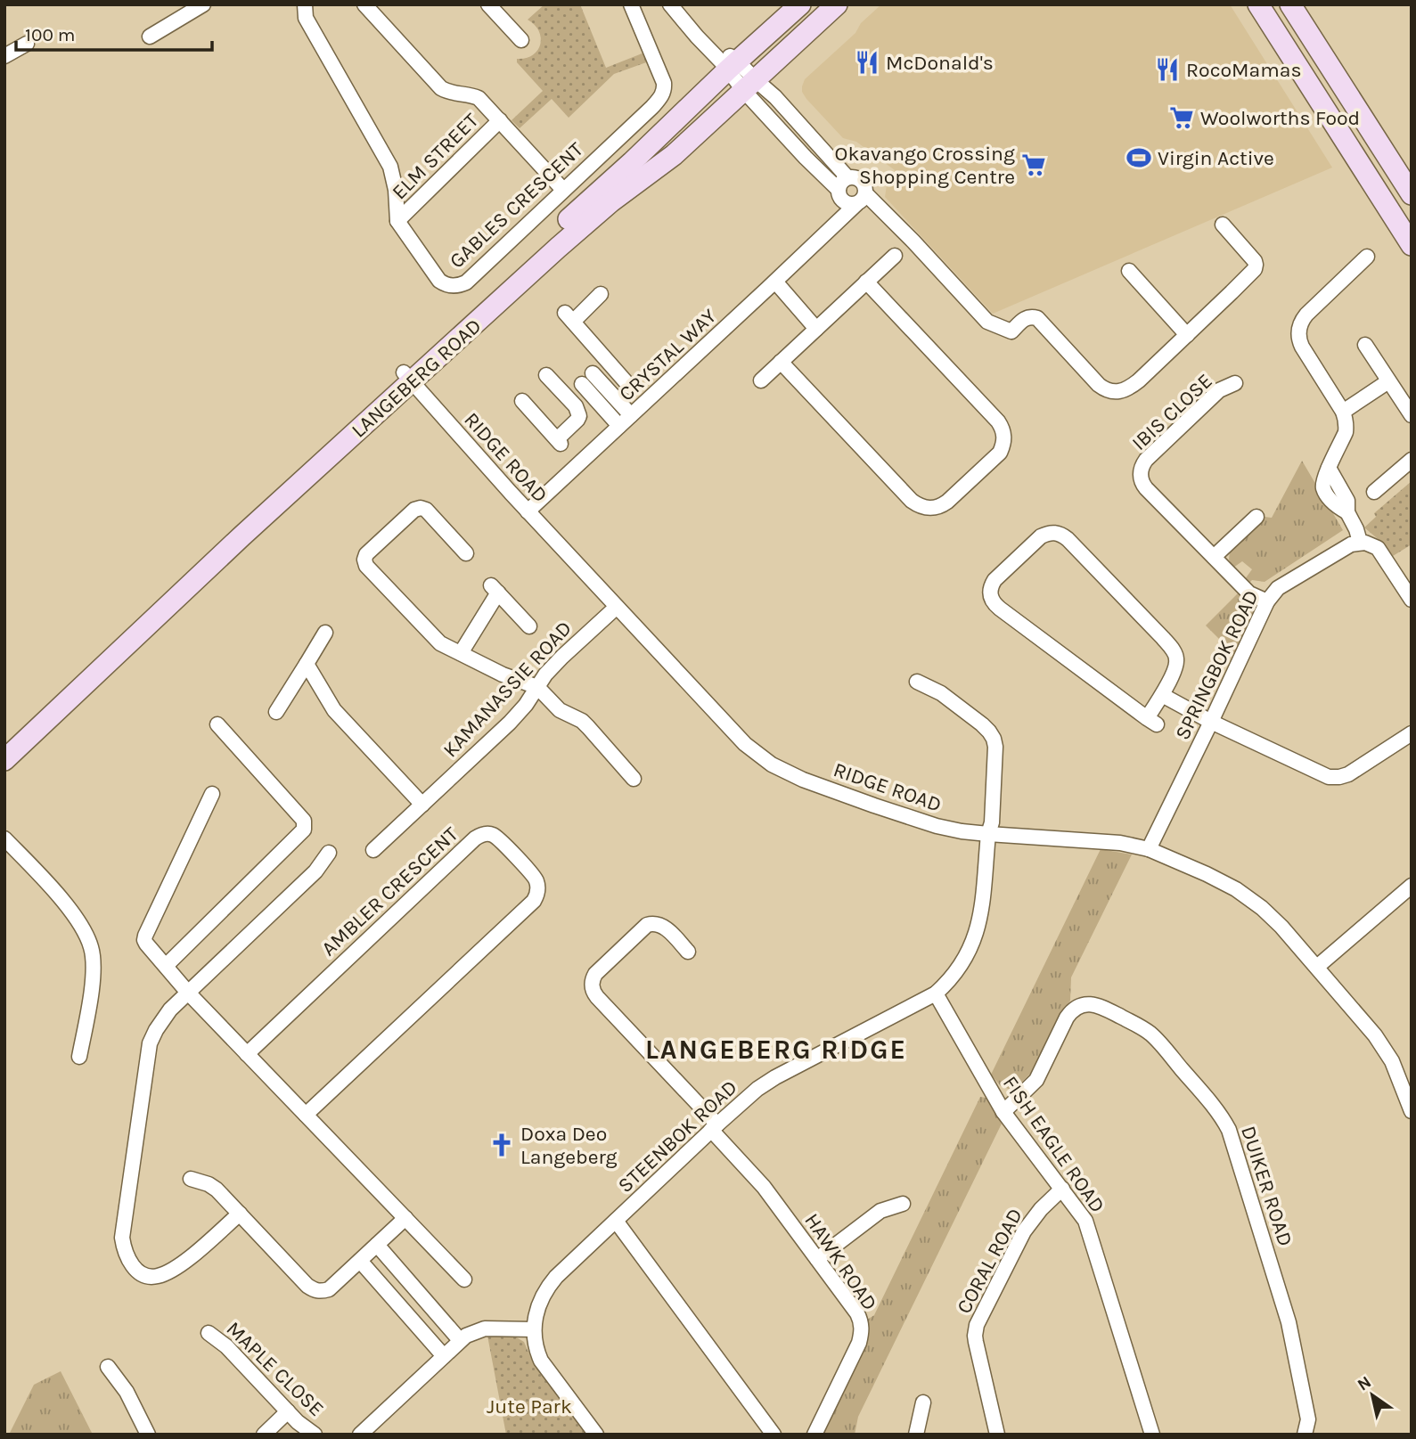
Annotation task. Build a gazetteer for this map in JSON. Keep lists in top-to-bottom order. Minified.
{"streets":{"main road":["LANGEBERG ROAD"],"street":["ELM STREET","GABLES CRESCENT","CRYSTAL WAY","IBIS CLOSE","RIDGE ROAD","SPRINGBOK ROAD","KAMANASSIE ROAD","AMBLER CRESCENT","STEENBOK ROAD","FISH EAGLE ROAD","DUIKER ROAD","CORAL ROAD","HAWK ROAD","MAPLE CLOSE"]},"crossings":[["ELM STREET","GABLES CRESCENT"],["CRYSTAL WAY","RIDGE ROAD"],["LANGEBERG ROAD","RIDGE ROAD"],["IBIS CLOSE","SPRINGBOK ROAD"],["RIDGE ROAD","SPRINGBOK ROAD"],["RIDGE ROAD","KAMANASSIE ROAD"],["RIDGE ROAD","STEENBOK ROAD"],["STEENBOK ROAD","FISH EAGLE ROAD"],["STEENBOK ROAD","HAWK ROAD"],["FISH EAGLE ROAD","DUIKER ROAD"],["FISH EAGLE ROAD","CORAL ROAD"]],"districts":["LANGEBERG RIDGE"],"parks":["Jute Park"],"places":{"restaurant":["McDonald's","RocoMamas"],"supermarket":["Woolworths Food","Okavango Crossing Shopping Centre"],"sports":["Virgin Active"],"church":["Doxa Deo Langeberg"]},"scale_bar":"100 m","north":"top left"}
